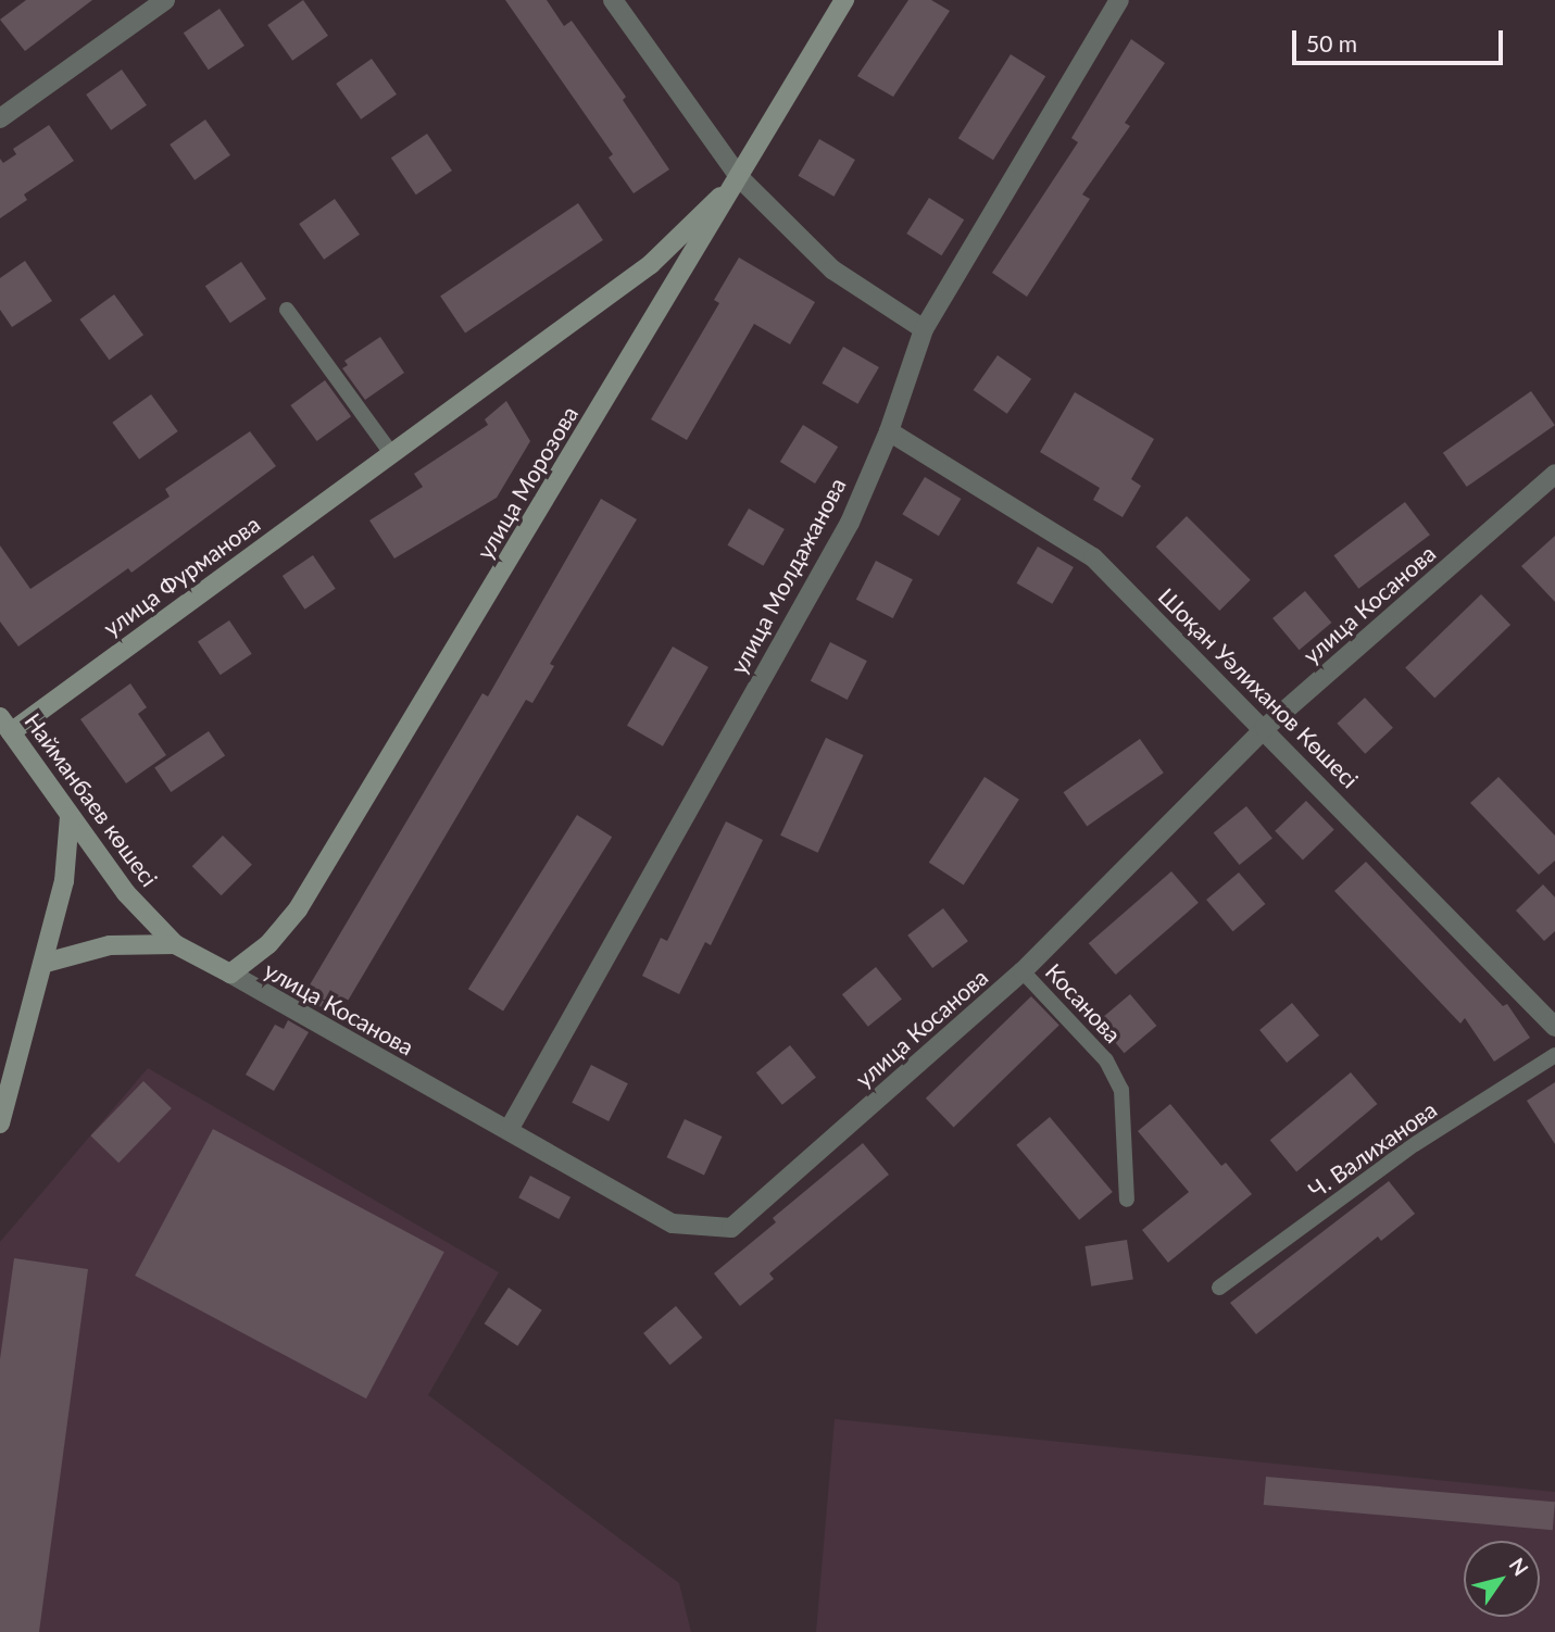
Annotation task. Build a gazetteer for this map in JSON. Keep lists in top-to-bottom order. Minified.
{"streets":{"main road":["улица Морозова","улица Фурманова","Найманбаев көшесі"],"street":["улица Молдажанова","улица Косанова","Шоқан Уәлиханов Көшесі"],"lane":["Косанова","Ч. Валиханова"]},"crossings":[["улица Морозова","улица Фурманова"],["улица Морозова","улица Косанова"],["улица Фурманова","Найманбаев көшесі"],["улица Молдажанова","улица Косанова"],["улица Молдажанова","Шоқан Уәлиханов Көшесі"],["улица Косанова","Шоқан Уәлиханов Көшесі"],["улица Косанова","Косанова"]],"scale_bar":"50 m","north":"top right"}
